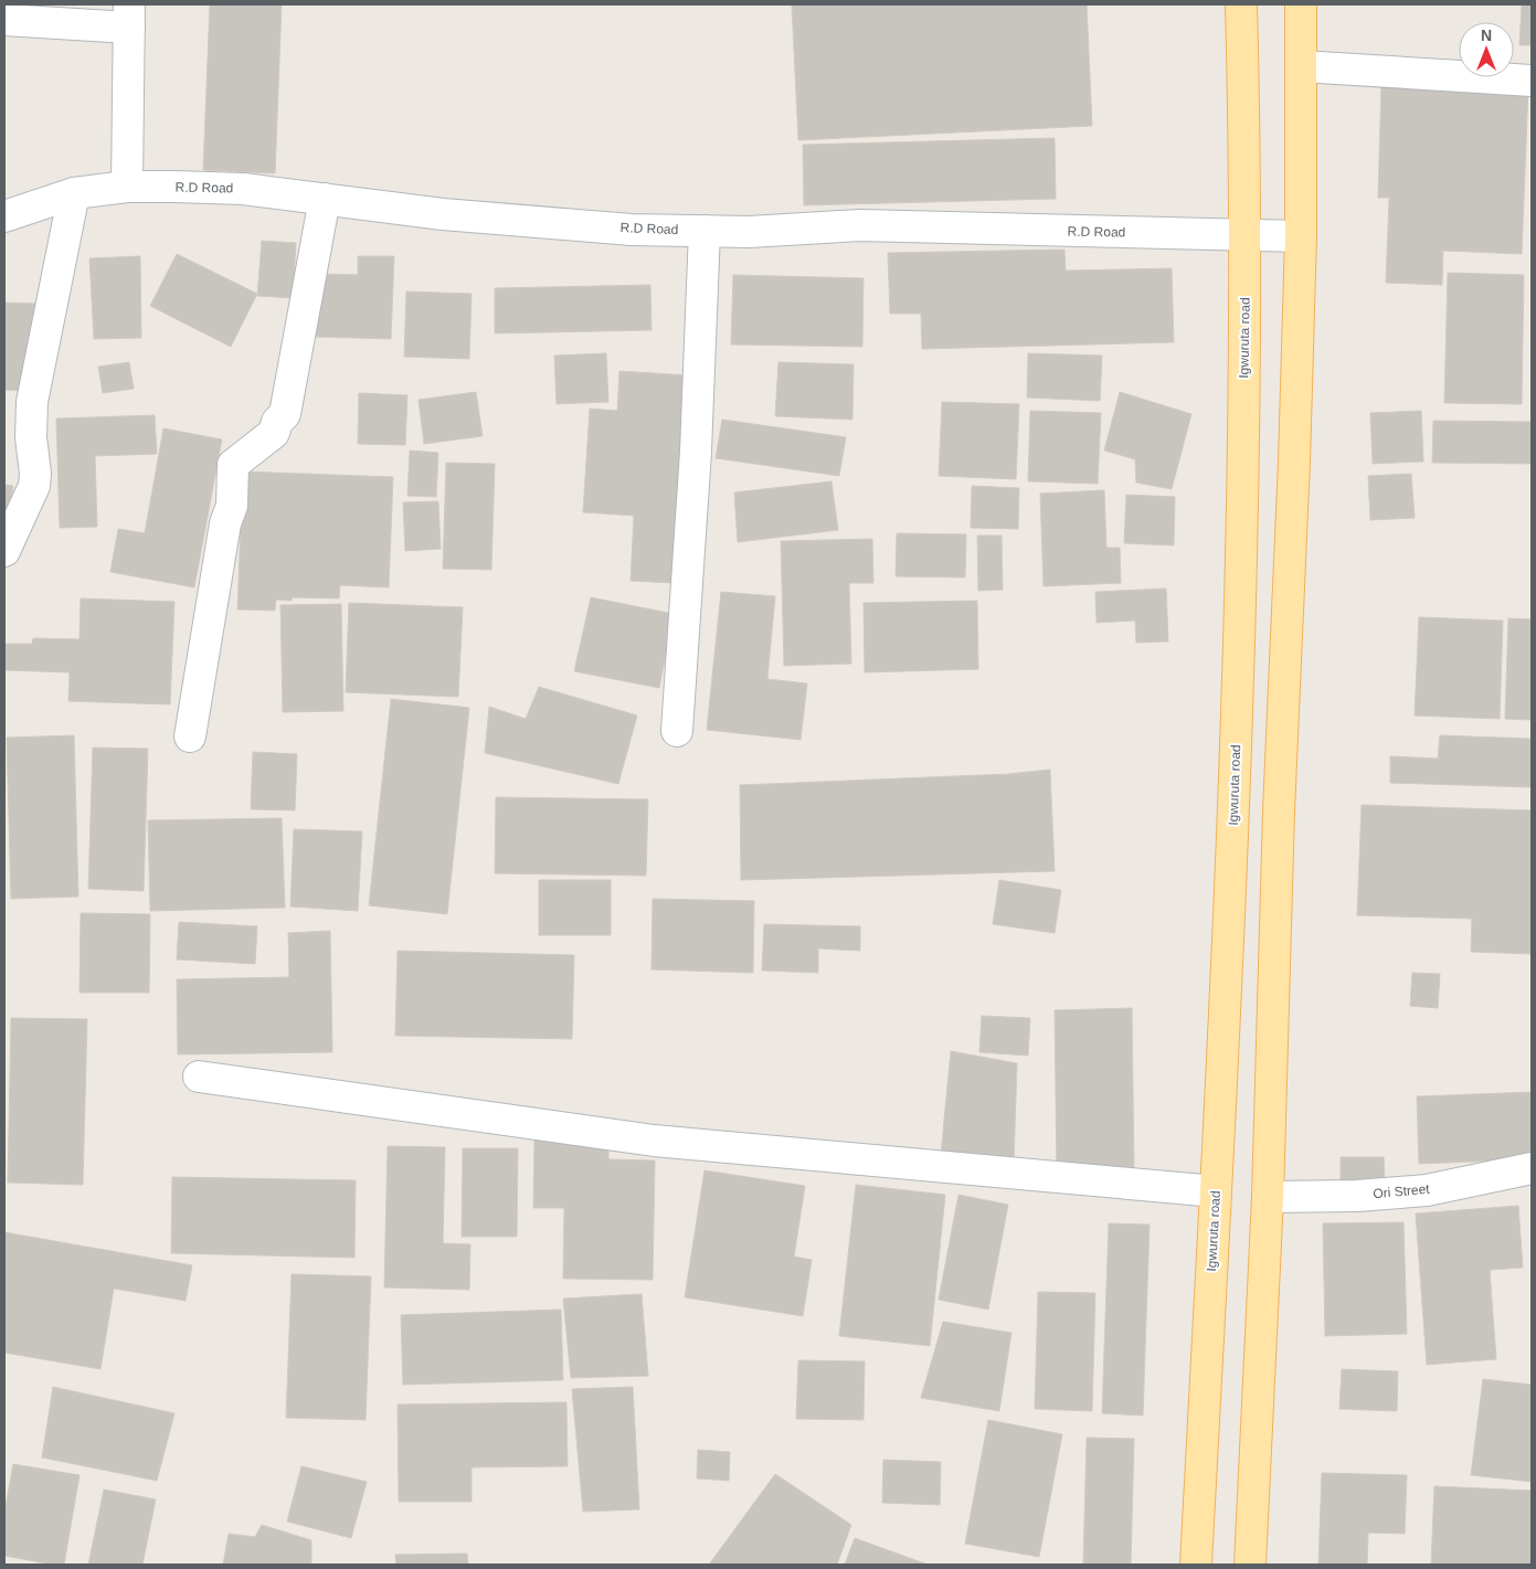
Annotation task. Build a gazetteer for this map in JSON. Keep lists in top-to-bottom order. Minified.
{"streets":{"main road":["Igwuruta road"],"street":["R.D Road","Ori Street"]},"crossings":[["R.D Road","Igwuruta road"]],"north":"top"}
